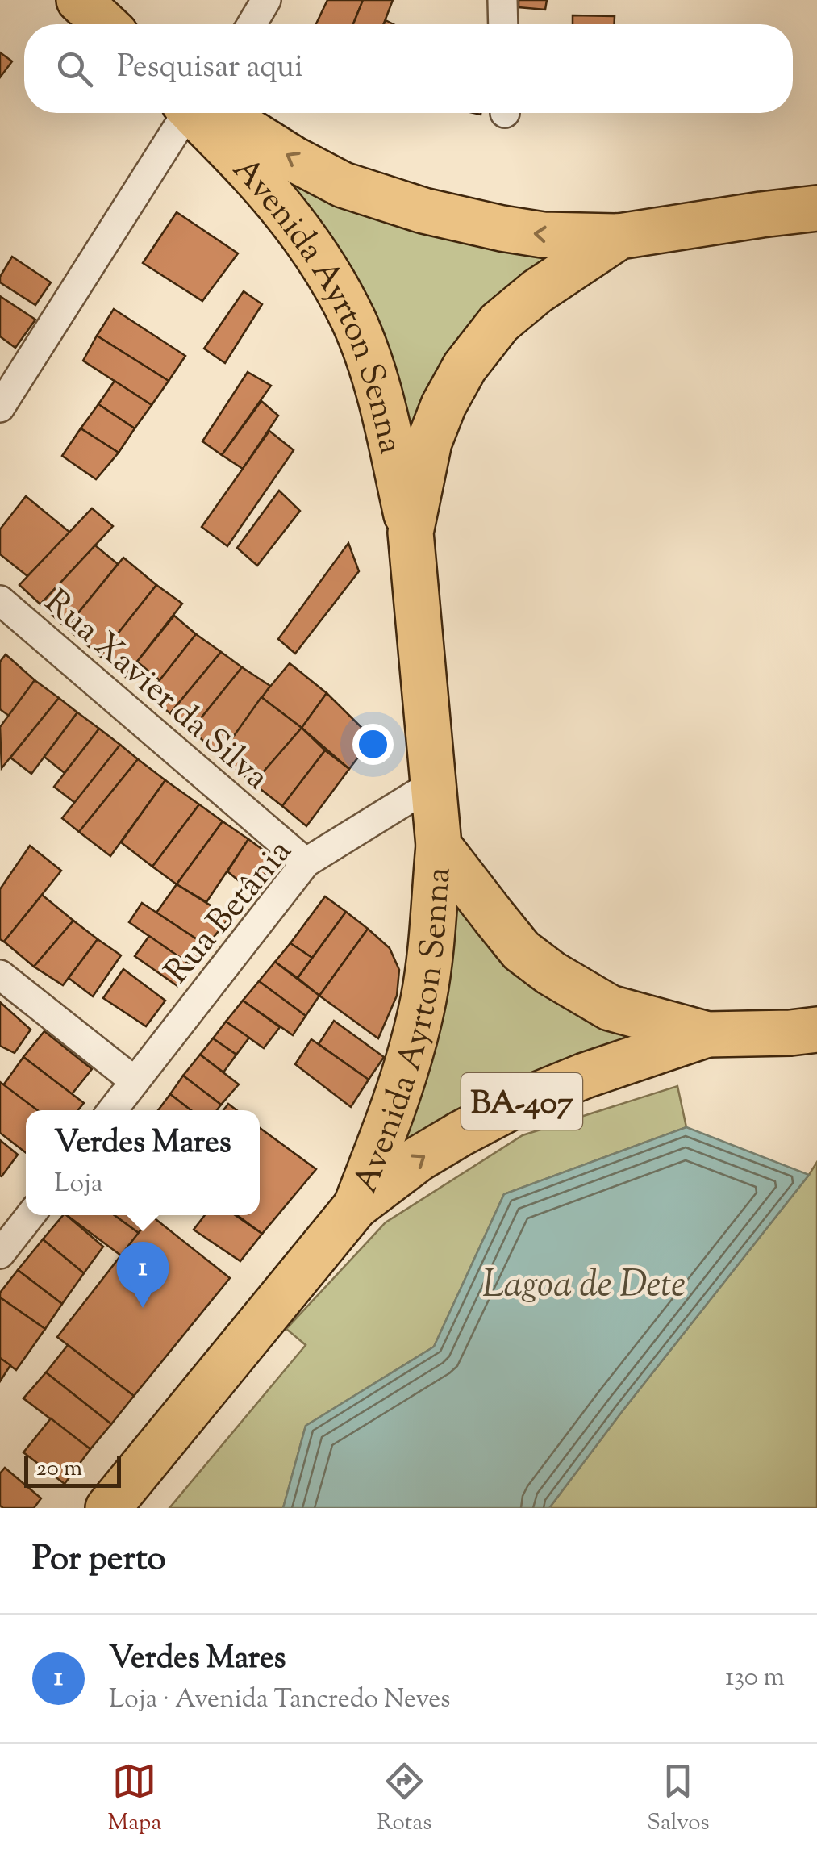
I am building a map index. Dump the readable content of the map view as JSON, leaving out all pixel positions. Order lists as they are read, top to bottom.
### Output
{
  "streets": {
    "main road": ["Avenida Ayrton Senna", "BA-407"],
    "street": ["Rua Xavier da Silva", "Rua Betânia"]
  },
  "crossings": [
    ["Avenida Ayrton Senna", "Rua Betânia"],
    ["Avenida Ayrton Senna", "BA-407"],
    ["Rua Xavier da Silva", "Rua Betânia"]
  ],
  "water": ["Lagoa de Dete"],
  "scale_bar": "20 m",
  "page": {
    "search": "Pesquisar aqui",
    "popup": ["Verdes Mares", "Loja"],
    "pins": "1",
    "scale": "20 m",
    "heading": "Por perto",
    "list": [
      {
        "mark": "1",
        "name": "Verdes Mares",
        "note": "Loja · Avenida Tancredo Neves",
        "value": "130 m"
      }
    ],
    "nav": ["Mapa", "Rotas", "Salvos"]
  }
}
